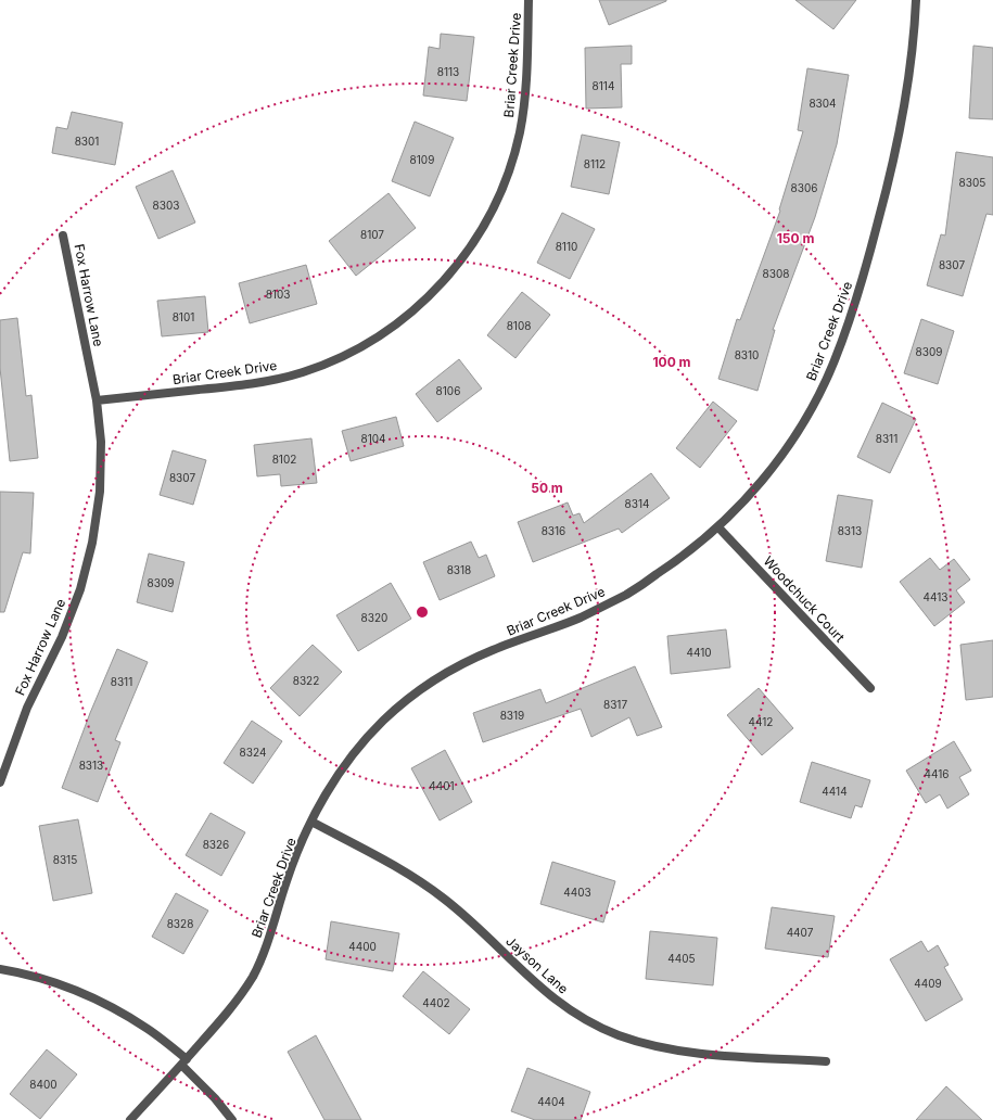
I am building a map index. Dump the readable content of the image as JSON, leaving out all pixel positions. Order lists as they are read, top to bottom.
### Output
{
  "streets": {
    "street": [
      "Briar Creek Drive",
      "Fox Harrow Lane",
      "Woodchuck Court",
      "Jayson Lane"
    ]
  },
  "crossings": [
    ["Briar Creek Drive", "Fox Harrow Lane"],
    ["Briar Creek Drive", "Woodchuck Court"],
    ["Briar Creek Drive", "Jayson Lane"]
  ],
  "house_numbers": [
    "8113",
    "8114",
    "8304",
    "8301",
    "8109",
    "8112",
    "8305",
    "8306",
    "8303",
    "8107",
    "8110",
    "8307",
    "8308",
    "8103",
    "8101",
    "8108",
    "8309",
    "8310",
    "8106",
    "8104",
    "8311",
    "8102",
    "8307",
    "8314",
    "8316",
    "8313",
    "8318",
    "8309",
    "4413",
    "8320",
    "4410",
    "8322",
    "8311",
    "8317",
    "8319",
    "4412",
    "8324",
    "8313",
    "4416",
    "4401",
    "4414",
    "8326",
    "8315",
    "4403",
    "8328",
    "4407",
    "4400",
    "4405",
    "4409",
    "4402",
    "8400",
    "4404"
  ],
  "rings": ["150 m", "100 m", "50 m"]
}
